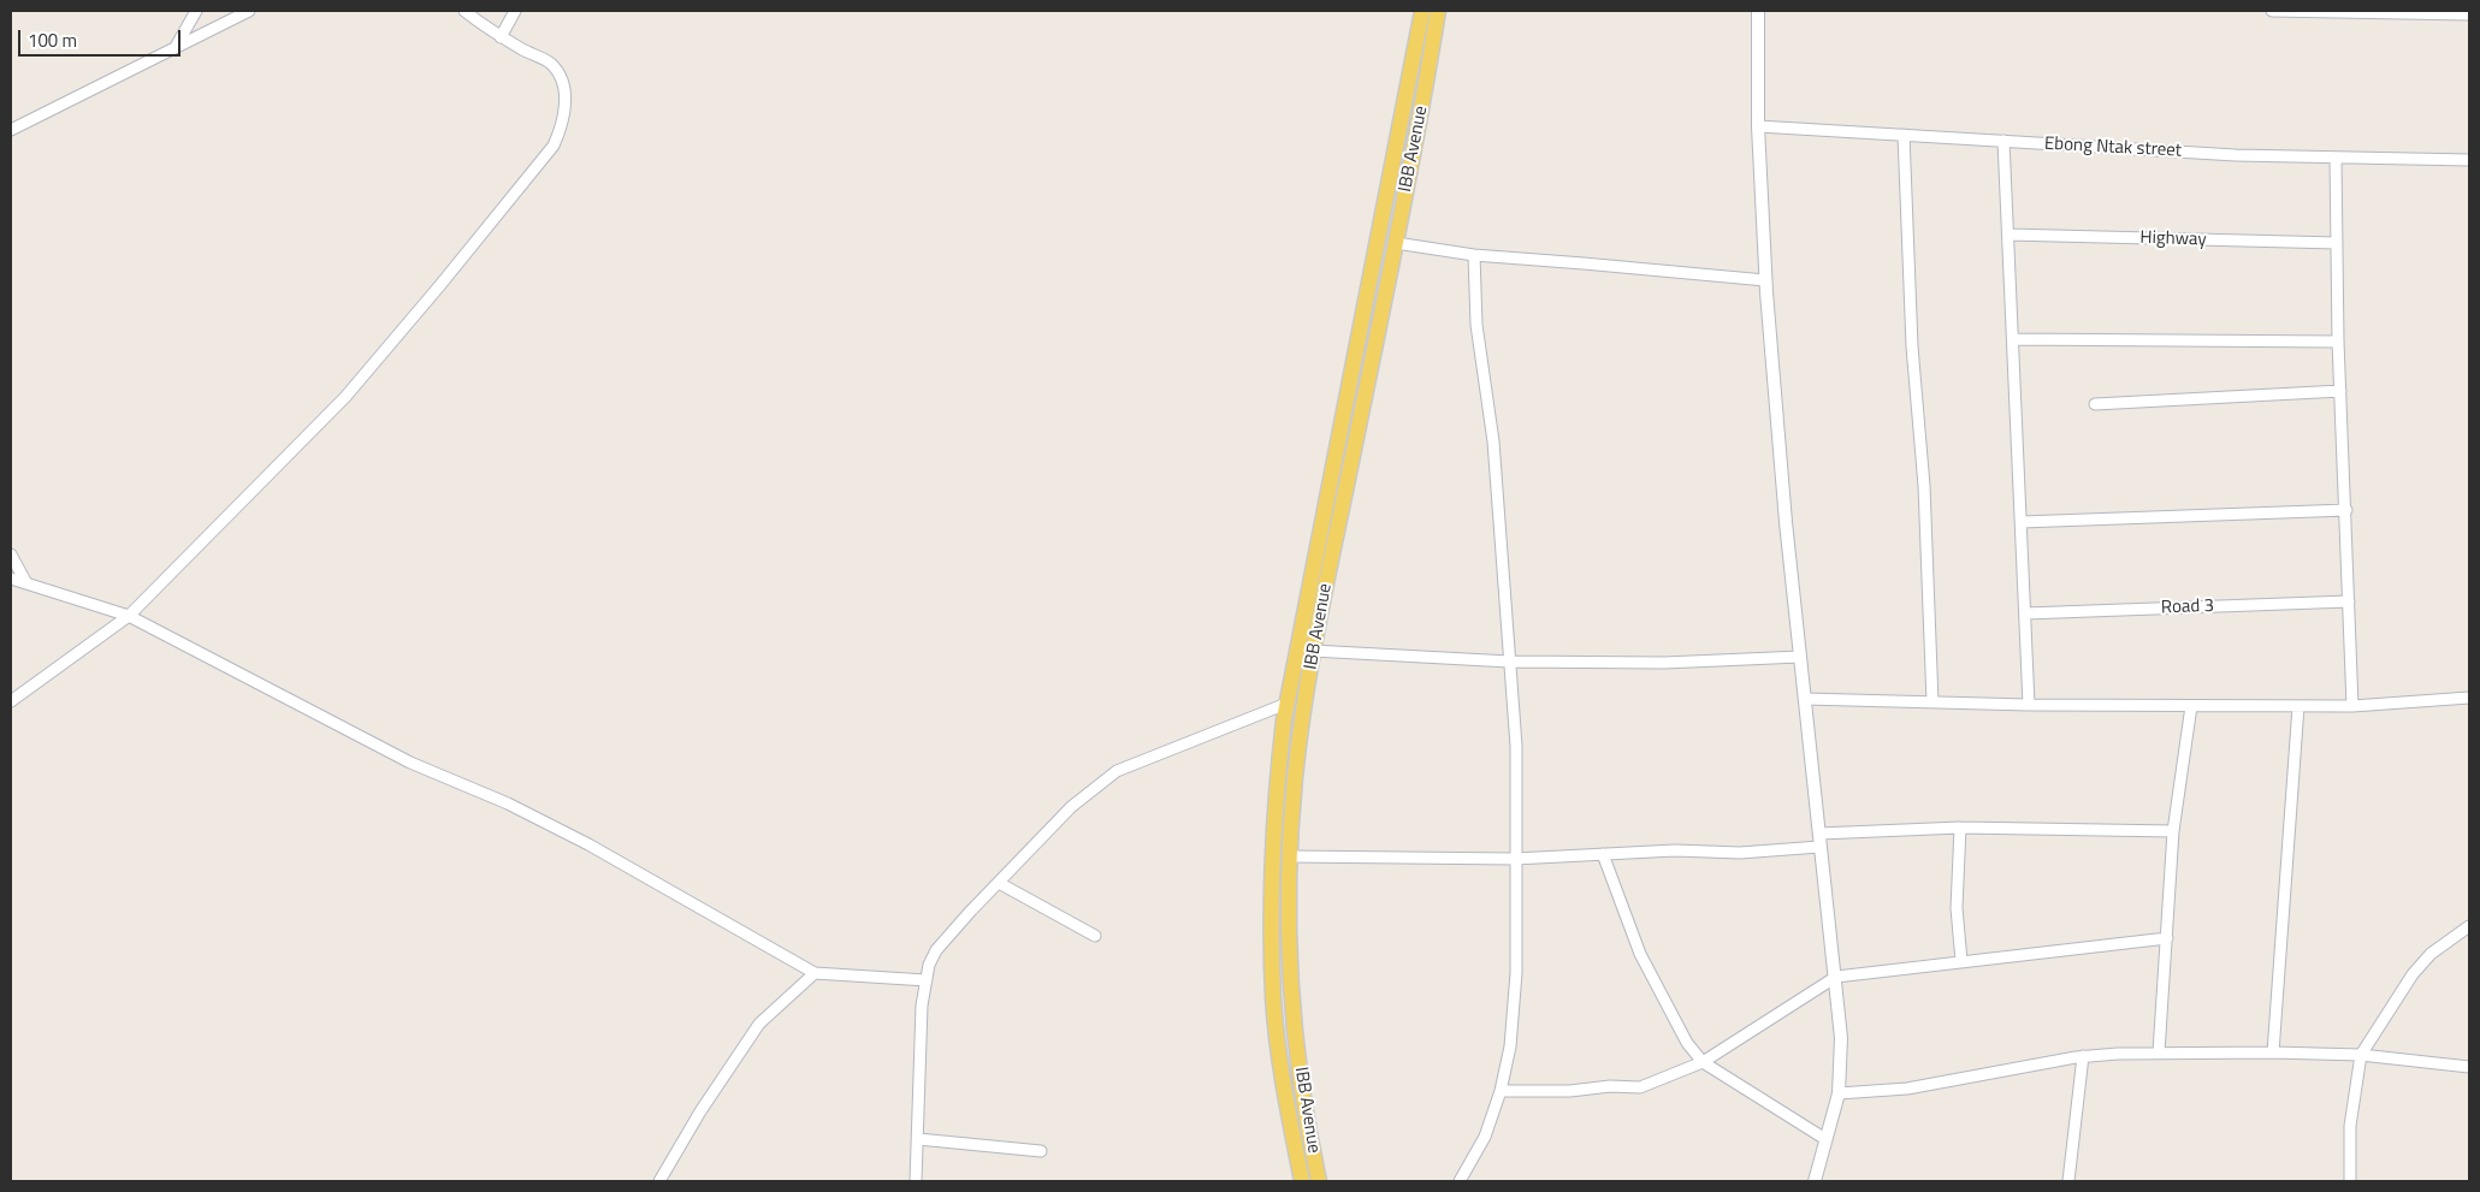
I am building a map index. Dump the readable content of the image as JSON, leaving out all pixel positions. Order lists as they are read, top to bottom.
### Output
{
  "streets": {
    "main road": ["IBB Avenue"],
    "street": ["Ebong Ntak street", "Highway", "Road 3"]
  },
  "scale_bar": "100 m"
}
